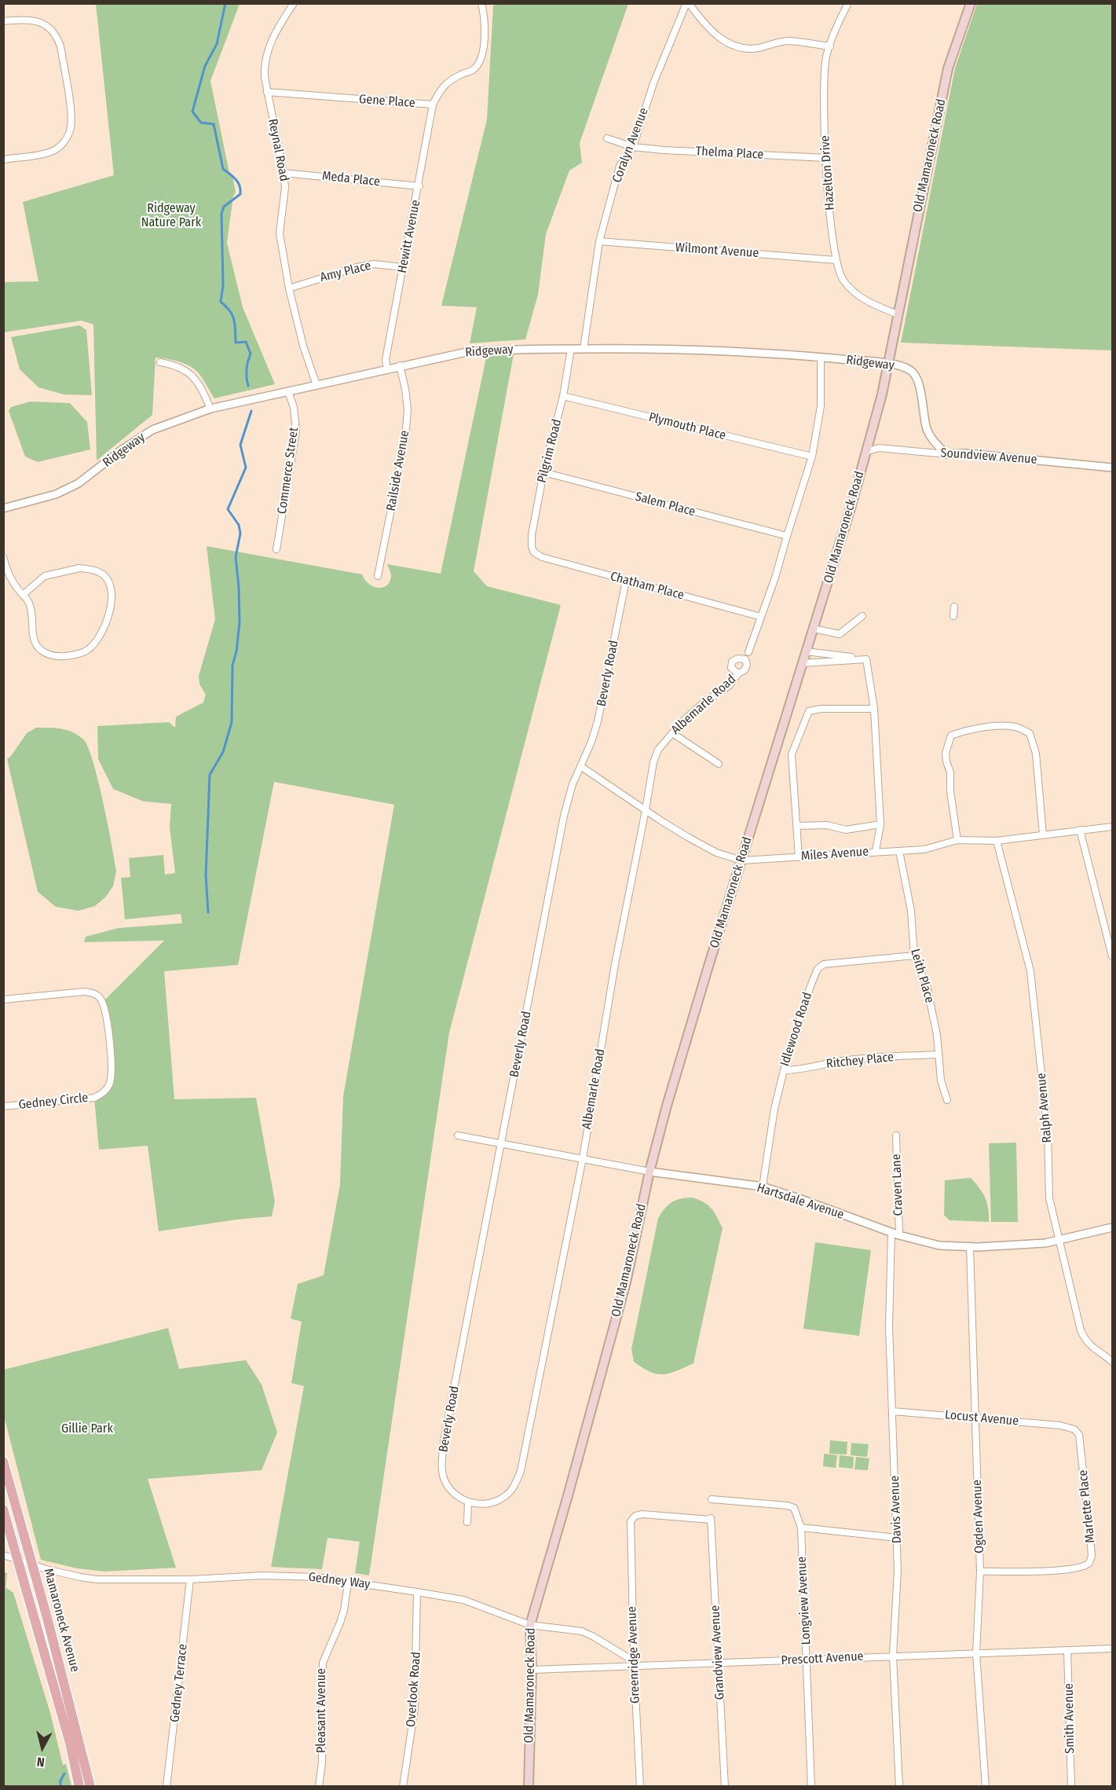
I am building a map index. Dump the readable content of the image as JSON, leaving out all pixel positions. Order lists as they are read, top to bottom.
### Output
{
  "streets": {
    "main road": ["Old Mamaroneck Road", "Mamaroneck Avenue"],
    "street": [
      "Gene Place",
      "Coralyn Avenue",
      "Reynal Road",
      "Thelma Place",
      "Hazelton Drive",
      "Meda Place",
      "Hewitt Avenue",
      "Wilmont Avenue",
      "Amy Place",
      "Ridgeway",
      "Plymouth Place",
      "Pilgrim Road",
      "Soundview Avenue",
      "Commerce Street",
      "Railside Avenue",
      "Salem Place",
      "Chatham Place",
      "Beverly Road",
      "Albemarle Road",
      "Miles Avenue",
      "Leith Place",
      "Idlewood Road",
      "Ritchey Place",
      "Gedney Circle",
      "Ralph Avenue",
      "Craven Lane",
      "Hartsdale Avenue",
      "Locust Avenue",
      "Marlette Place",
      "Davis Avenue",
      "Ogden Avenue",
      "Gedney Way",
      "Longview Avenue",
      "Grandview Avenue",
      "Greenridge Avenue",
      "Prescott Avenue",
      "Gedney Terrace",
      "Overlook Road",
      "Pleasant Avenue",
      "Smith Avenue"
    ]
  },
  "crossings": [
    ["Gene Place", "Reynal Road"],
    ["Gene Place", "Hewitt Avenue"],
    ["Coralyn Avenue", "Thelma Place"],
    ["Coralyn Avenue", "Wilmont Avenue"],
    ["Coralyn Avenue", "Ridgeway"],
    ["Reynal Road", "Meda Place"],
    ["Reynal Road", "Amy Place"],
    ["Reynal Road", "Ridgeway"],
    ["Thelma Place", "Hazelton Drive"],
    ["Old Mamaroneck Road", "Hazelton Drive"],
    ["Old Mamaroneck Road", "Ridgeway"],
    ["Old Mamaroneck Road", "Soundview Avenue"],
    ["Old Mamaroneck Road", "Miles Avenue"],
    ["Old Mamaroneck Road", "Hartsdale Avenue"],
    ["Old Mamaroneck Road", "Gedney Way"],
    ["Old Mamaroneck Road", "Prescott Avenue"],
    ["Hazelton Drive", "Wilmont Avenue"],
    ["Meda Place", "Hewitt Avenue"],
    ["Hewitt Avenue", "Amy Place"],
    ["Hewitt Avenue", "Ridgeway"],
    ["Ridgeway", "Pilgrim Road"],
    ["Ridgeway", "Soundview Avenue"],
    ["Ridgeway", "Commerce Street"],
    ["Ridgeway", "Railside Avenue"],
    ["Plymouth Place", "Pilgrim Road"],
    ["Pilgrim Road", "Salem Place"],
    ["Pilgrim Road", "Chatham Place"],
    ["Chatham Place", "Beverly Road"],
    ["Beverly Road", "Albemarle Road"],
    ["Beverly Road", "Miles Avenue"],
    ["Beverly Road", "Hartsdale Avenue"],
    ["Albemarle Road", "Miles Avenue"],
    ["Albemarle Road", "Hartsdale Avenue"],
    ["Miles Avenue", "Leith Place"],
    ["Miles Avenue", "Ralph Avenue"],
    ["Leith Place", "Idlewood Road"],
    ["Leith Place", "Ritchey Place"],
    ["Idlewood Road", "Ritchey Place"],
    ["Idlewood Road", "Hartsdale Avenue"],
    ["Ralph Avenue", "Hartsdale Avenue"],
    ["Craven Lane", "Hartsdale Avenue"],
    ["Hartsdale Avenue", "Davis Avenue"],
    ["Hartsdale Avenue", "Ogden Avenue"],
    ["Locust Avenue", "Marlette Place"],
    ["Locust Avenue", "Davis Avenue"],
    ["Locust Avenue", "Ogden Avenue"],
    ["Marlette Place", "Ogden Avenue"],
    ["Davis Avenue", "Prescott Avenue"],
    ["Ogden Avenue", "Prescott Avenue"],
    ["Gedney Way", "Mamaroneck Avenue"],
    ["Gedney Way", "Greenridge Avenue"],
    ["Gedney Way", "Prescott Avenue"],
    ["Gedney Way", "Gedney Terrace"],
    ["Gedney Way", "Overlook Road"],
    ["Gedney Way", "Pleasant Avenue"],
    ["Longview Avenue", "Prescott Avenue"],
    ["Grandview Avenue", "Greenridge Avenue"],
    ["Grandview Avenue", "Prescott Avenue"],
    ["Greenridge Avenue", "Prescott Avenue"],
    ["Prescott Avenue", "Smith Avenue"]
  ],
  "parks": ["Ridgeway Nature Park", "Gillie Park"],
  "north": "bottom"
}
